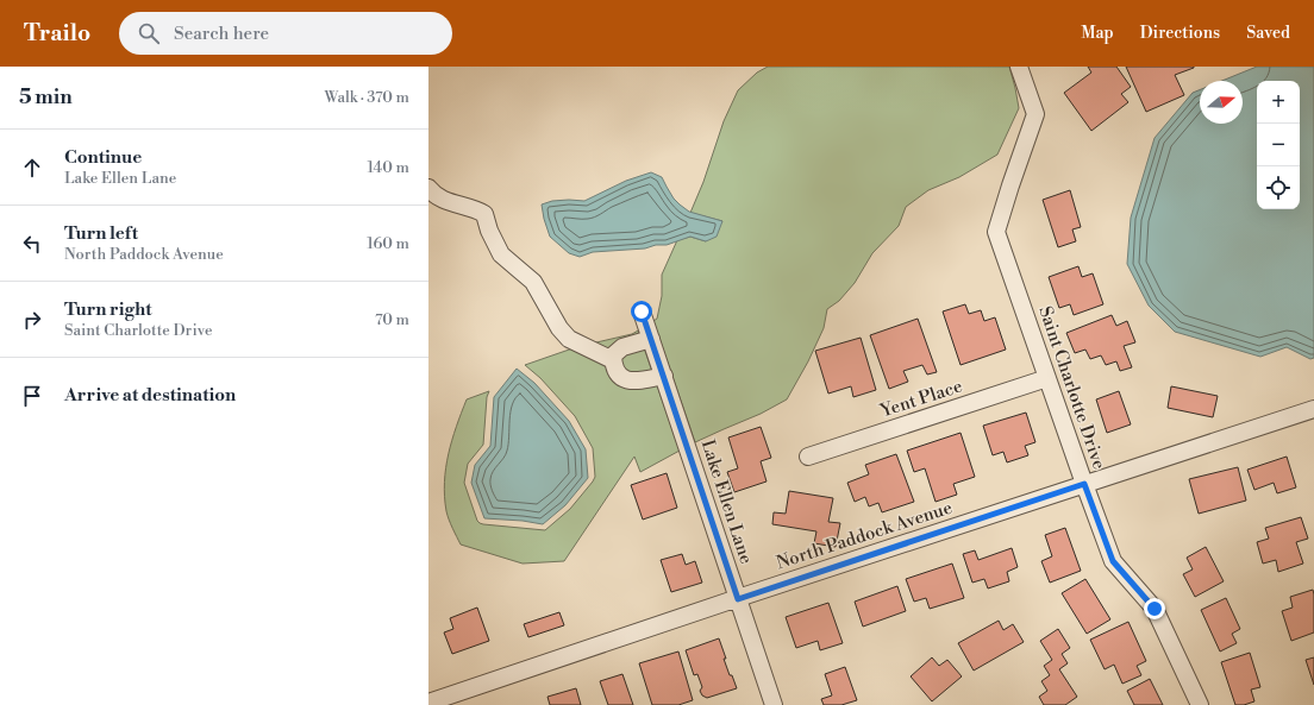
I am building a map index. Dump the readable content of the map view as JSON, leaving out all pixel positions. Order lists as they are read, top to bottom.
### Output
{
  "streets": {
    "street": [
      "Saint Charlotte Drive",
      "Yent Place",
      "Lake Ellen Lane",
      "North Paddock Avenue"
    ]
  },
  "crossings": [
    ["Saint Charlotte Drive", "Yent Place"],
    ["Saint Charlotte Drive", "North Paddock Avenue"],
    ["Lake Ellen Lane", "North Paddock Avenue"]
  ],
  "north": "right",
  "page": {
    "header": "Trailo",
    "search": "Search here",
    "nav": ["Map", "Directions", "Saved"],
    "heading": ["5 min", "Walk · 370 m"],
    "map_buttons": ["+", "−"],
    "list": [
      ["Continue", "Lake Ellen Lane", "140 m"],
      ["Turn left", "North Paddock Avenue", "160 m"],
      ["Turn right", "Saint Charlotte Drive", "70 m"],
      "Arrive at destination"
    ]
  }
}
